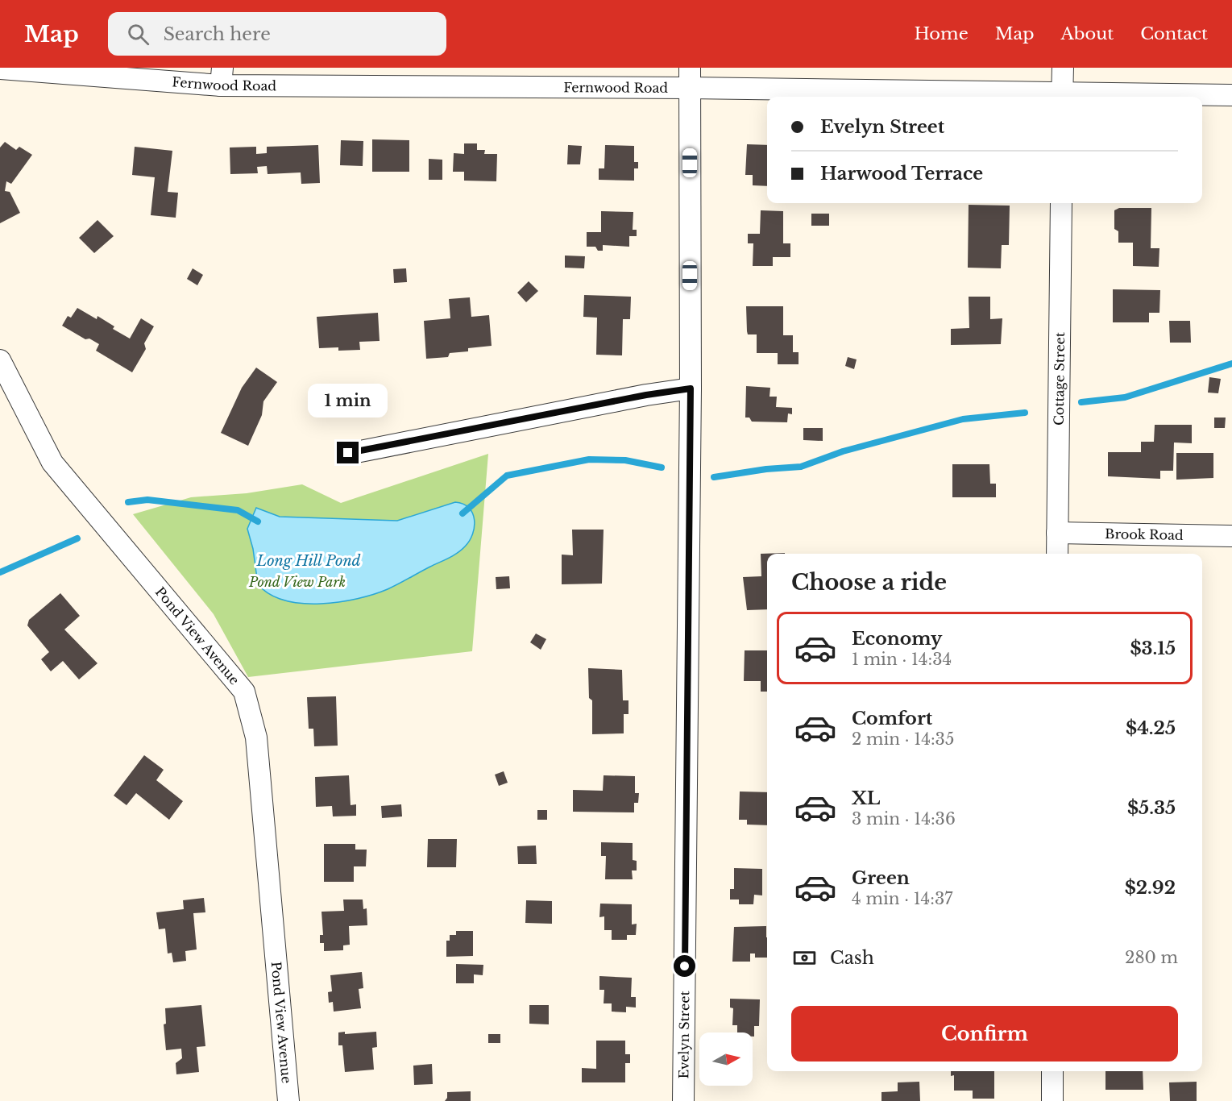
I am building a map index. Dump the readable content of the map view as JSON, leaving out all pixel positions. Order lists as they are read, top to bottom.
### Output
{
  "streets": {
    "street": [
      "Fernwood Road",
      "Cottage Street",
      "Brook Road",
      "Pond View Avenue",
      "Evelyn Street"
    ]
  },
  "crossings": [
    ["Fernwood Road", "Evelyn Street"],
    ["Cottage Street", "Brook Road"]
  ],
  "water": ["Long Hill Pond"],
  "parks": ["Pond View Park"],
  "north": "right",
  "page": {
    "header": "Map",
    "search": "Search here",
    "nav": [
      "Home",
      "Map",
      "About",
      "Contact"
    ],
    "banner": ["Evelyn Street", "Harwood Terrace"],
    "bubble": "1 min",
    "heading": "Choose a ride",
    "list": [
      {
        "name": "Economy",
        "note": "1 min · 14:34",
        "value": "$3.15"
      },
      {
        "name": "Comfort",
        "note": "2 min · 14:35",
        "value": "$4.25"
      },
      {
        "name": "XL",
        "note": "3 min · 14:36",
        "value": "$5.35"
      },
      {
        "name": "Green",
        "note": "4 min · 14:37",
        "value": "$2.92"
      }
    ],
    "pay": ["Cash", "280 m"],
    "buttons": "Confirm"
  }
}
